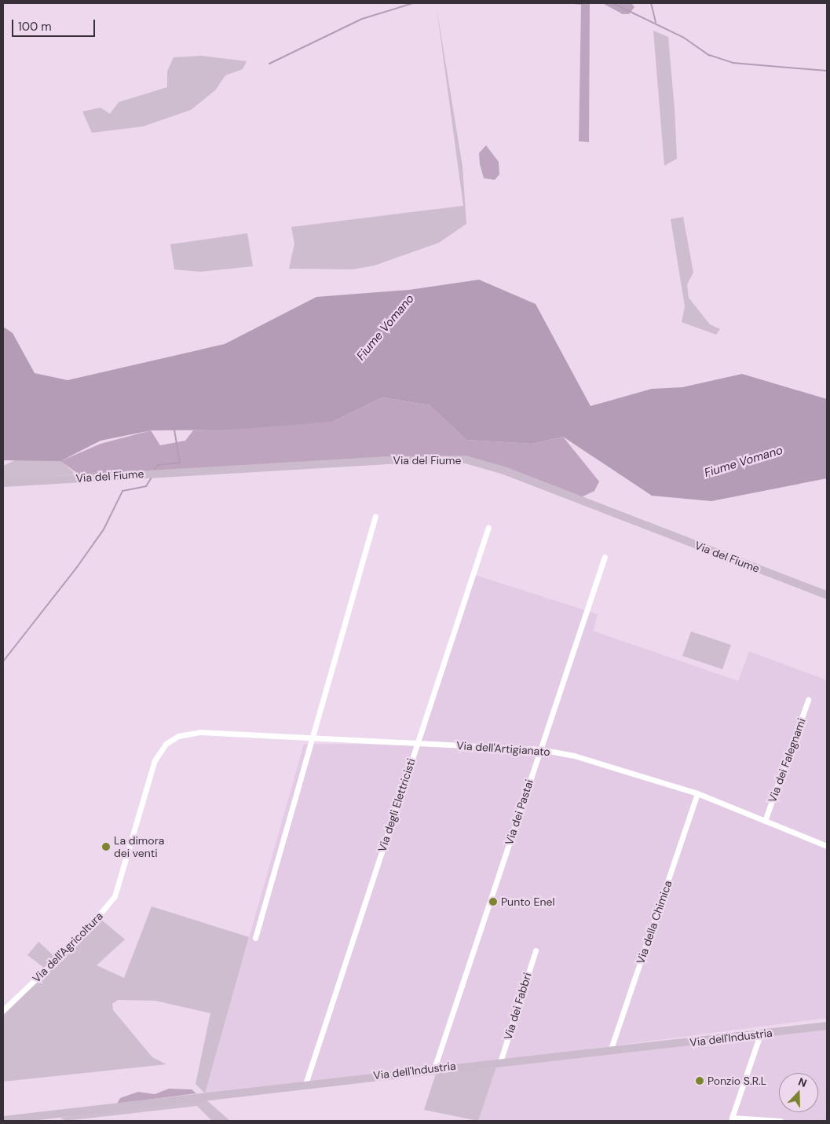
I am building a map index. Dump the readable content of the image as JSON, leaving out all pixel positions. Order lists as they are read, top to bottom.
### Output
{
  "streets": {
    "street": [
      "Via del Fiume",
      "Via dell'Artigianato",
      "Via dei Falegnami",
      "Via degli Elettricisti",
      "Via dei Pastai",
      "Via della Chimica",
      "Via dell'Agricoltura",
      "Via dei Fabbri",
      "Via dell'Industria"
    ]
  },
  "crossings": [
    ["Via dell'Artigianato", "Via dei Falegnami"],
    ["Via dell'Artigianato", "Via degli Elettricisti"],
    ["Via dell'Artigianato", "Via dei Pastai"],
    ["Via dell'Artigianato", "Via della Chimica"],
    ["Via dell'Artigianato", "Via dell'Agricoltura"],
    ["Via degli Elettricisti", "Via dell'Industria"],
    ["Via dei Pastai", "Via dell'Industria"],
    ["Via della Chimica", "Via dell'Industria"],
    ["Via dei Fabbri", "Via dell'Industria"]
  ],
  "water": ["Fiume Vomano"],
  "places": ["La dimora dei venti", "Punto Enel", "Ponzio S.R.L"],
  "scale_bar": "100 m",
  "north": "top"
}
